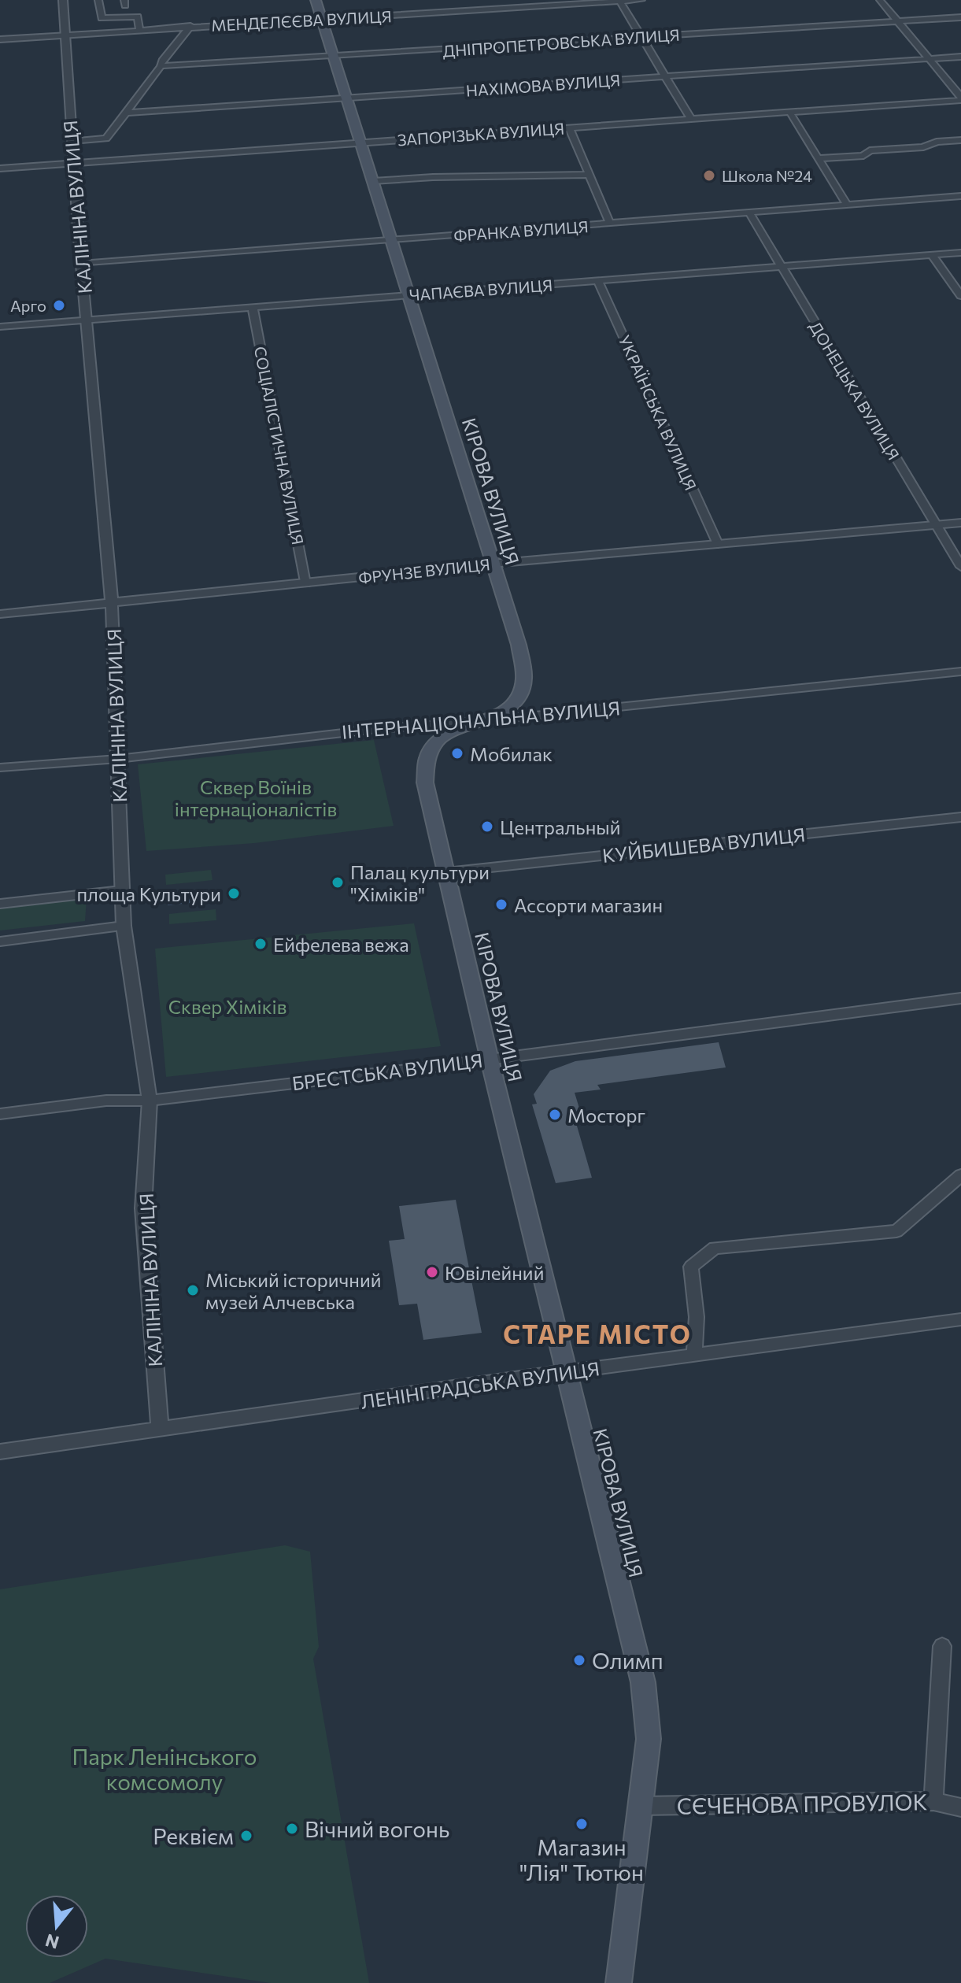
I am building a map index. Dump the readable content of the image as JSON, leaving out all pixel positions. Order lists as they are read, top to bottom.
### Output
{
  "streets": {
    "main road": ["КІРОВА ВУЛИЦЯ"],
    "street": [
      "МЕНДЕЛЄЄВА ВУЛИЦЯ",
      "ДНІПРОПЕТРОВСЬКА ВУЛИЦЯ",
      "НАХІМОВА ВУЛИЦЯ",
      "ЗАПОРІЗЬКА ВУЛИЦЯ",
      "КАЛІНІНА ВУЛИЦЯ",
      "ФРАНКА ВУЛИЦЯ",
      "ЧАПАЄВА ВУЛИЦЯ",
      "ДОНЕЦЬКА ВУЛИЦЯ",
      "УКРАЇНСЬКА ВУЛИЦЯ",
      "СОЦІАЛІСТИЧНА ВУЛИЦЯ",
      "ФРУНЗЕ ВУЛИЦЯ",
      "ІНТЕРНАЦІОНАЛЬНА ВУЛИЦЯ",
      "КУЙБИШЕВА ВУЛИЦЯ",
      "БРЕСТСЬКА ВУЛИЦЯ",
      "ЛЕНІНГРАДСЬКА ВУЛИЦЯ",
      "СЄЧЕНОВА ПРОВУЛОК"
    ]
  },
  "crossings": [
    ["МЕНДЕЛЄЄВА ВУЛИЦЯ", "КАЛІНІНА ВУЛИЦЯ"],
    ["МЕНДЕЛЄЄВА ВУЛИЦЯ", "КІРОВА ВУЛИЦЯ"],
    ["ДНІПРОПЕТРОВСЬКА ВУЛИЦЯ", "КІРОВА ВУЛИЦЯ"],
    ["НАХІМОВА ВУЛИЦЯ", "КІРОВА ВУЛИЦЯ"],
    ["ЗАПОРІЗЬКА ВУЛИЦЯ", "КАЛІНІНА ВУЛИЦЯ"],
    ["ЗАПОРІЗЬКА ВУЛИЦЯ", "КІРОВА ВУЛИЦЯ"],
    ["КАЛІНІНА ВУЛИЦЯ", "ФРАНКА ВУЛИЦЯ"],
    ["КАЛІНІНА ВУЛИЦЯ", "ЧАПАЄВА ВУЛИЦЯ"],
    ["КАЛІНІНА ВУЛИЦЯ", "ФРУНЗЕ ВУЛИЦЯ"],
    ["КАЛІНІНА ВУЛИЦЯ", "ІНТЕРНАЦІОНАЛЬНА ВУЛИЦЯ"],
    ["КАЛІНІНА ВУЛИЦЯ", "БРЕСТСЬКА ВУЛИЦЯ"],
    ["КАЛІНІНА ВУЛИЦЯ", "ЛЕНІНГРАДСЬКА ВУЛИЦЯ"],
    ["ФРАНКА ВУЛИЦЯ", "ДОНЕЦЬКА ВУЛИЦЯ"],
    ["ФРАНКА ВУЛИЦЯ", "КІРОВА ВУЛИЦЯ"],
    ["ЧАПАЄВА ВУЛИЦЯ", "ДОНЕЦЬКА ВУЛИЦЯ"],
    ["ЧАПАЄВА ВУЛИЦЯ", "УКРАЇНСЬКА ВУЛИЦЯ"],
    ["ЧАПАЄВА ВУЛИЦЯ", "СОЦІАЛІСТИЧНА ВУЛИЦЯ"],
    ["ЧАПАЄВА ВУЛИЦЯ", "КІРОВА ВУЛИЦЯ"],
    ["ДОНЕЦЬКА ВУЛИЦЯ", "ФРУНЗЕ ВУЛИЦЯ"],
    ["УКРАЇНСЬКА ВУЛИЦЯ", "ФРУНЗЕ ВУЛИЦЯ"],
    ["СОЦІАЛІСТИЧНА ВУЛИЦЯ", "ФРУНЗЕ ВУЛИЦЯ"],
    ["КІРОВА ВУЛИЦЯ", "ФРУНЗЕ ВУЛИЦЯ"],
    ["КІРОВА ВУЛИЦЯ", "ІНТЕРНАЦІОНАЛЬНА ВУЛИЦЯ"],
    ["КІРОВА ВУЛИЦЯ", "КУЙБИШЕВА ВУЛИЦЯ"],
    ["КІРОВА ВУЛИЦЯ", "БРЕСТСЬКА ВУЛИЦЯ"],
    ["КІРОВА ВУЛИЦЯ", "ЛЕНІНГРАДСЬКА ВУЛИЦЯ"],
    ["КІРОВА ВУЛИЦЯ", "СЄЧЕНОВА ПРОВУЛОК"]
  ],
  "districts": ["СТАРЕ МІСТО"],
  "parks": ["Сквер Воїнів інтернаціоналістів", "Сквер Хіміків", "Парк Ленінського комсомолу"],
  "places": [
    "Школа №24",
    "Арго",
    "Мобилак",
    "Центральный",
    "Палац культури \"Хіміків\"",
    "площа Культури",
    "Ассорти магазин",
    "Ейфелева вежа",
    "Мосторг",
    "Ювілейний",
    "Міський історичний музей Алчевська",
    "Олимп",
    "Магазин \"Лія\" Тютюн",
    "Вічний вогонь",
    "Реквієм"
  ],
  "north": "bottom"
}
